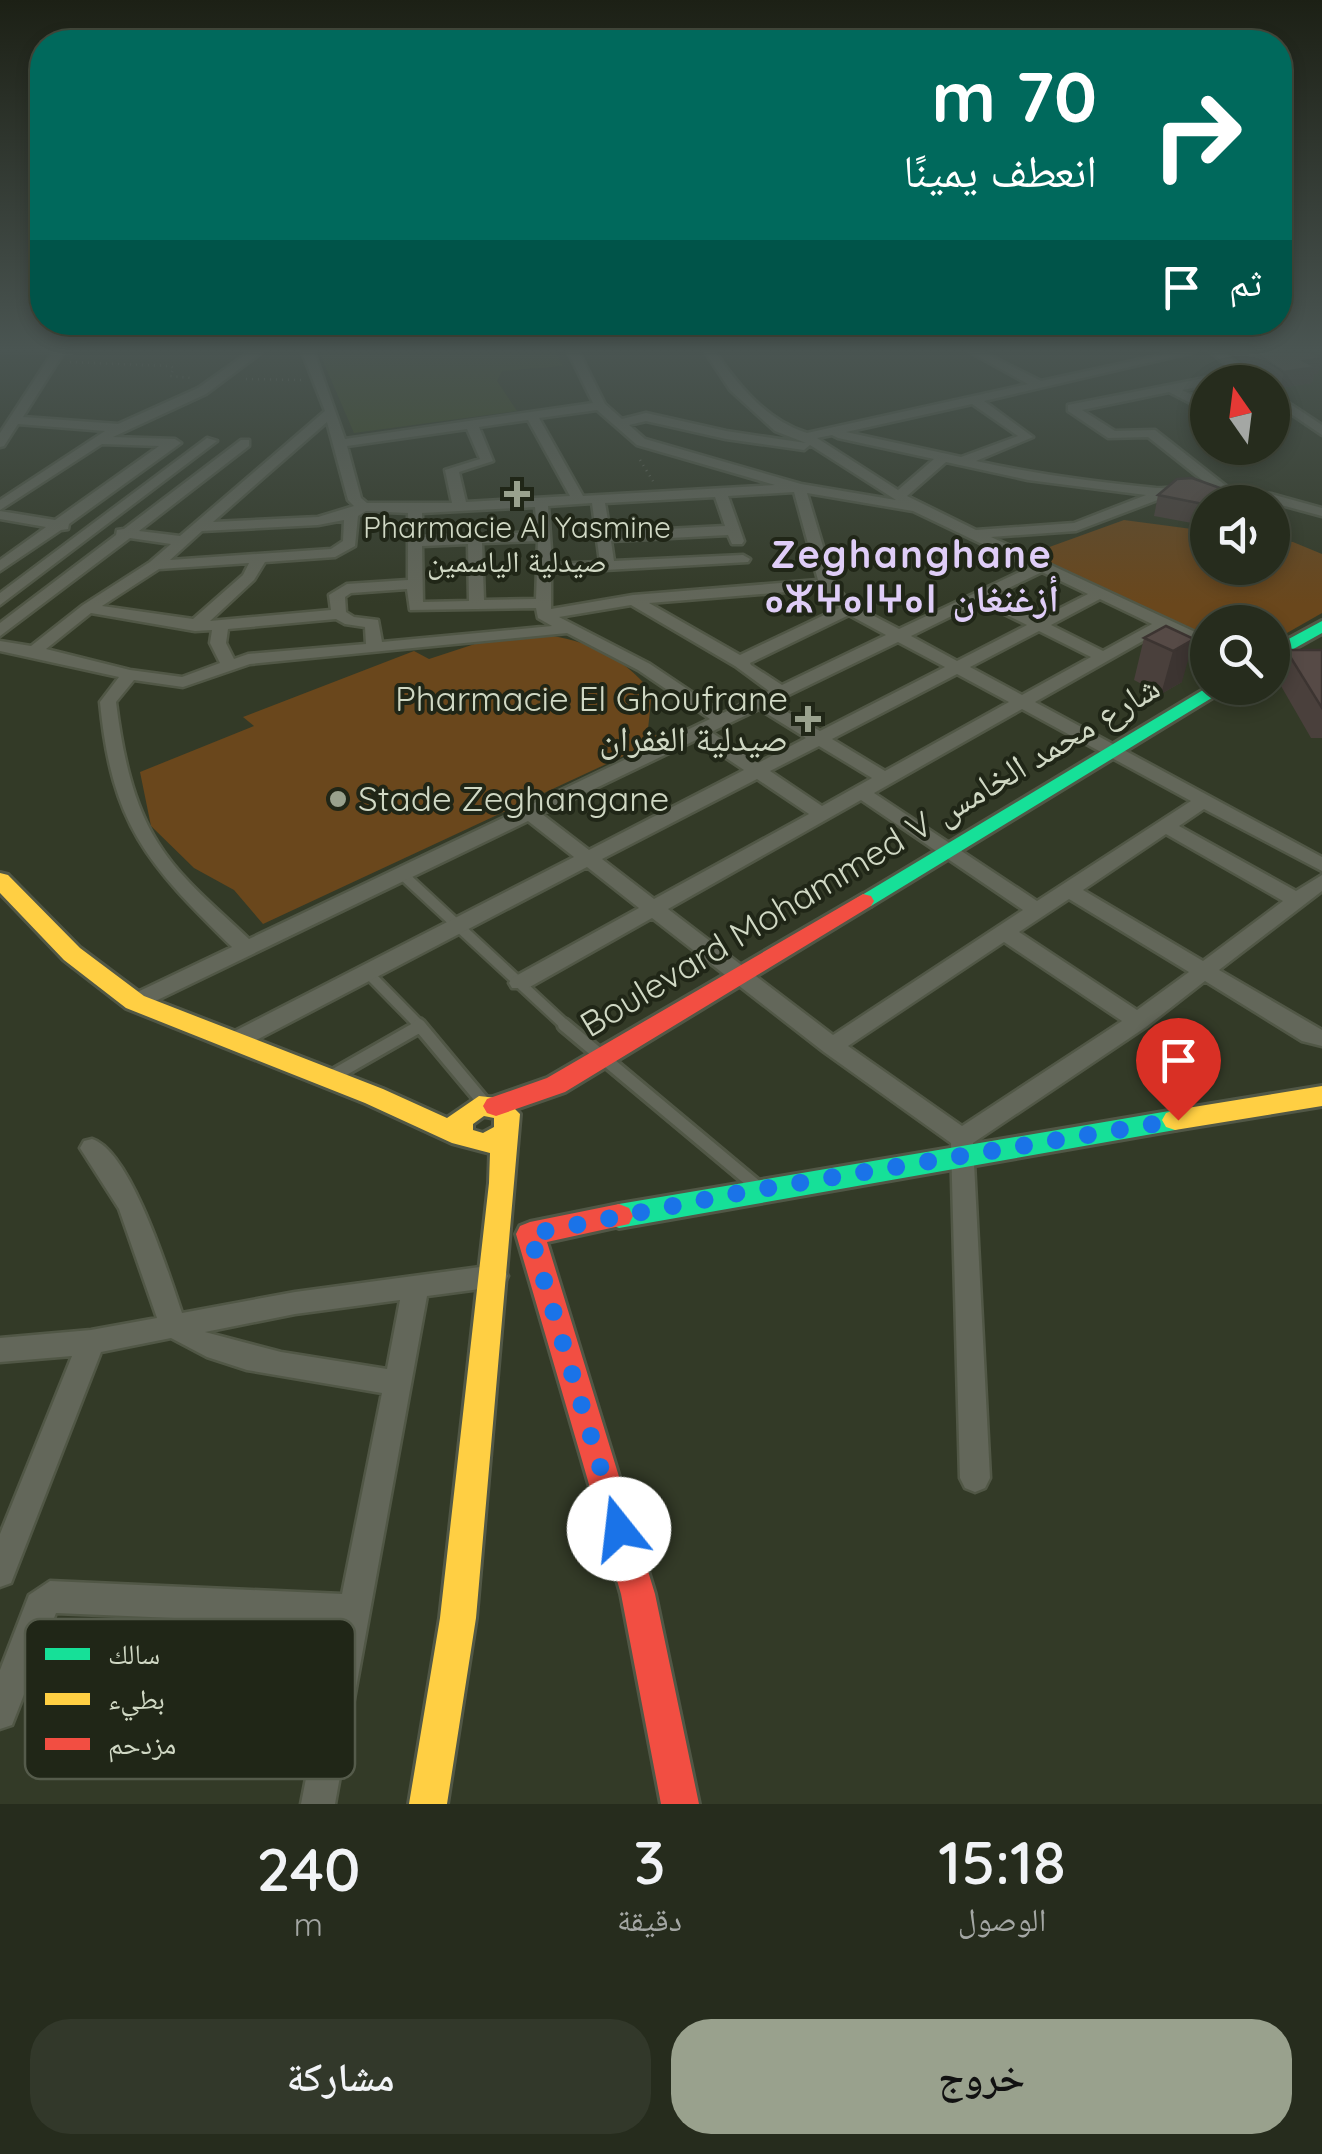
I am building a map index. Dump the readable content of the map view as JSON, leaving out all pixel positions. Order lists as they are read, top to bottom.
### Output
{
  "streets": {
    "main road": ["Boulevard Mohammed V شارع محمد الخامس"]
  },
  "districts": ["Zeghanghane ⴰⵣⵖⴰⵏⵖⴰⵏ أزغنغان"],
  "places": {
    "health": ["Pharmacie Al Yasmine صيدلية الياسمين", "Pharmacie El Ghoufrane صيدلية الغفران"],
    "other": ["Stade Zeghangane"]
  },
  "legend": ["سالك", "بطيء", "مزدحم"],
  "north": "top",
  "page": {
    "turn": ["70 m", "انعطف يمينًا"],
    "then": "ثم",
    "eta": [
      "15:18",
      "الوصول",
      "3",
      "دقيقة",
      "240",
      "m"
    ],
    "buttons": ["خروج", "مشاركة"]
  }
}
